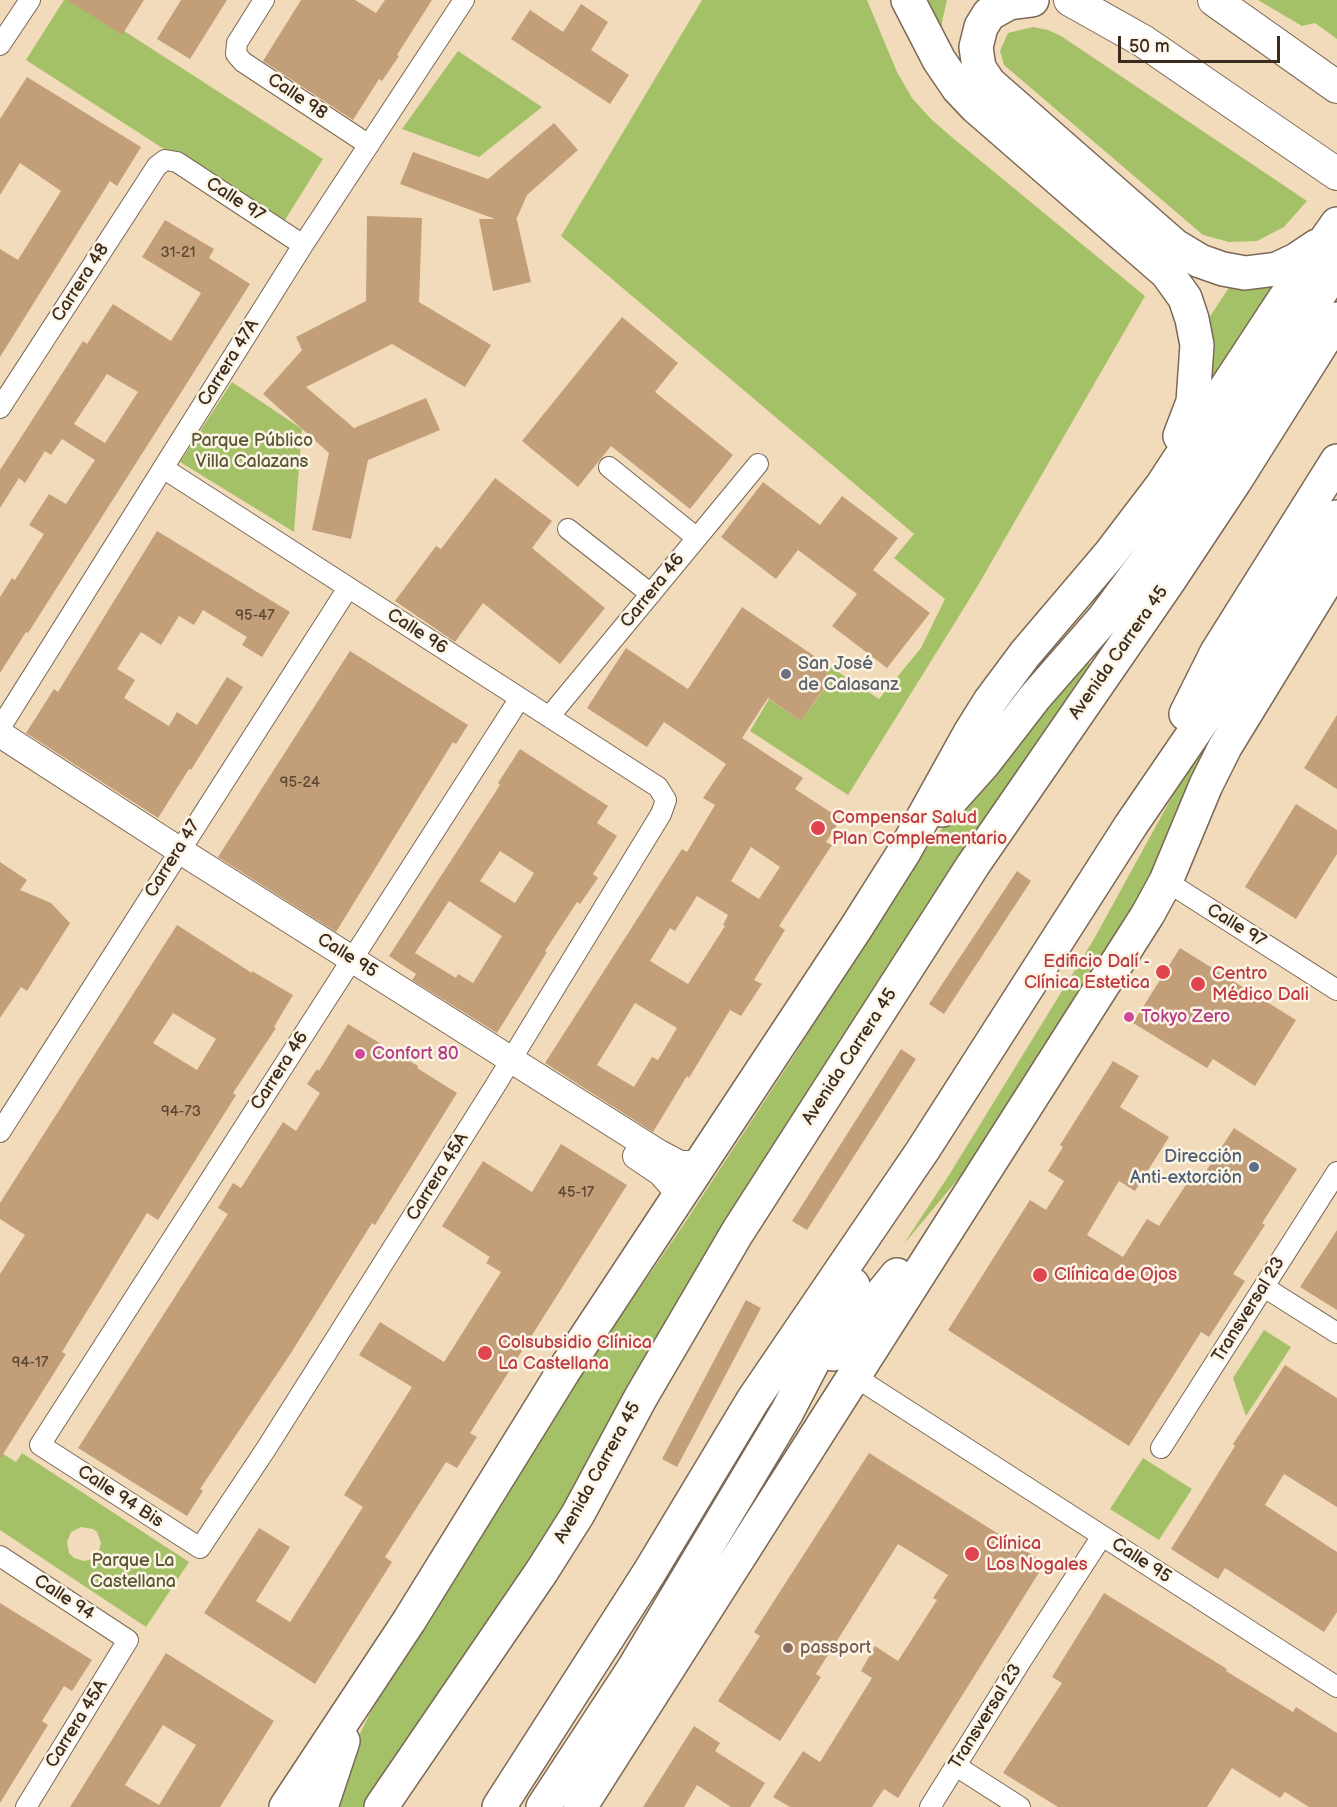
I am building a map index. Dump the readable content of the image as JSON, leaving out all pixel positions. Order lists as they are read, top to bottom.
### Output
{
  "streets": {
    "highway": ["Avenida Carrera 45"],
    "street": [
      "Calle 98",
      "Calle 97",
      "Carrera 48",
      "Carrera 47A",
      "Carrera 46",
      "Calle 96",
      "Carrera 47",
      "Calle 95",
      "Carrera 45A",
      "Transversal 23",
      "Calle 94 Bis",
      "Calle 94"
    ]
  },
  "crossings": [
    ["Calle 98", "Carrera 47A"],
    ["Calle 97", "Carrera 48"],
    ["Calle 97", "Carrera 47A"],
    ["Carrera 47A", "Calle 96"],
    ["Carrera 46", "Calle 96"],
    ["Carrera 46", "Calle 95"],
    ["Carrera 46", "Calle 94 Bis"],
    ["Calle 96", "Carrera 47"],
    ["Calle 96", "Carrera 45A"],
    ["Avenida Carrera 45", "Calle 95"],
    ["Carrera 47", "Calle 95"],
    ["Calle 95", "Carrera 45A"],
    ["Calle 95", "Transversal 23"],
    ["Carrera 45A", "Calle 94 Bis"],
    ["Carrera 45A", "Calle 94"]
  ],
  "parks": ["Parque Público Villa Calazans", "Parque La Castellana"],
  "places": [
    "San José de Calasanz",
    "Compensar Salud Plan Complementario",
    "Edificio Dalí - Clínica Estetica",
    "Centro Médico Dali",
    "Tokyo Zero",
    "Confort 80",
    "Dirección Anti-extorción",
    "Clínica de Ojos",
    "Colsubsidio Clínica La Castellana",
    "Clínica Los Nogales",
    "passport"
  ],
  "house_numbers": [
    "31-21",
    "95-47",
    "95-24",
    "94-73",
    "45-17",
    "94-17"
  ],
  "scale_bar": "50 m"
}
